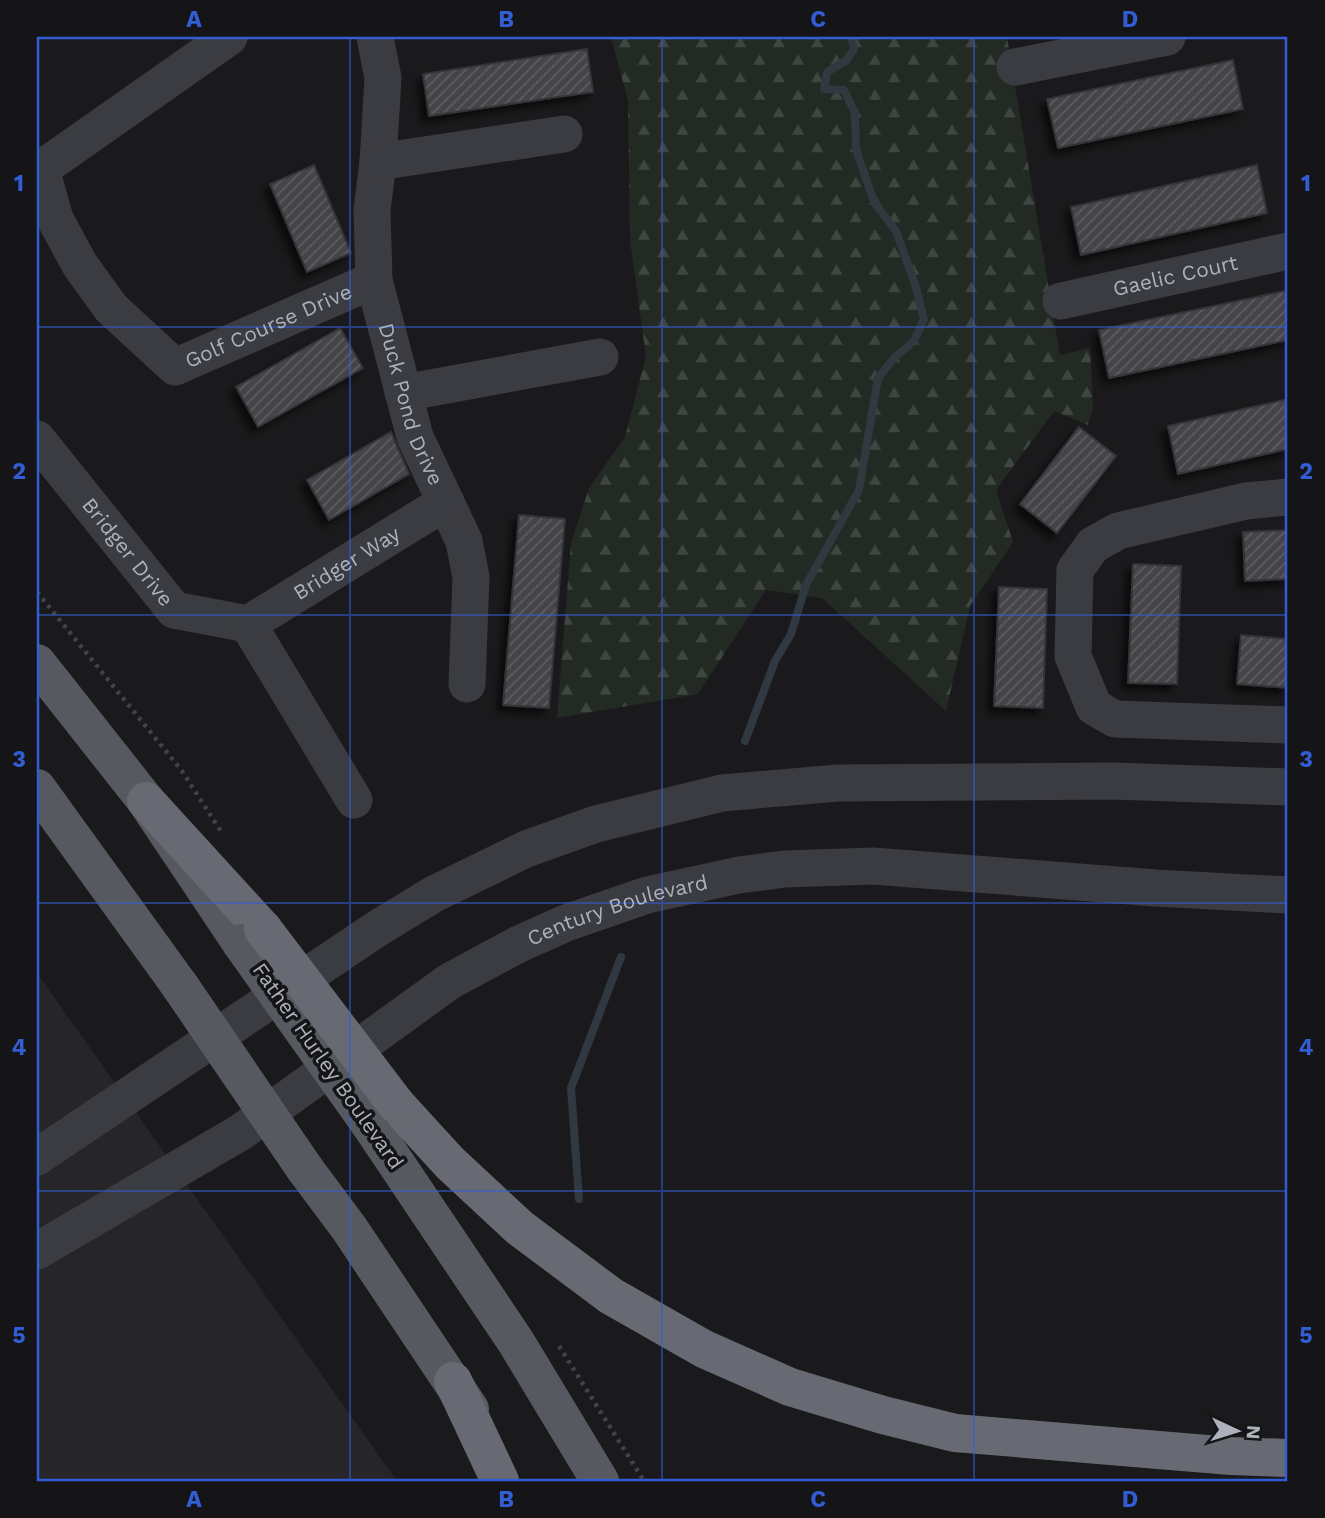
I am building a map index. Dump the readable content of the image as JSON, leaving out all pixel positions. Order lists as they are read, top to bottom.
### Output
{
  "streets": {
    "main road": ["Father Hurley Boulevard"],
    "street": [
      "Gaelic Court",
      "Golf Course Drive",
      "Duck Pond Drive",
      "Bridger Drive",
      "Bridger Way",
      "Century Boulevard"
    ]
  },
  "crossings": [
    ["Golf Course Drive", "Duck Pond Drive"],
    ["Duck Pond Drive", "Bridger Way"],
    ["Bridger Drive", "Bridger Way"]
  ],
  "north": "right",
  "grid": {
    "columns": [
      "A",
      "B",
      "C",
      "D"
    ],
    "rows": [
      "1",
      "2",
      "3",
      "4",
      "5"
    ]
  }
}
